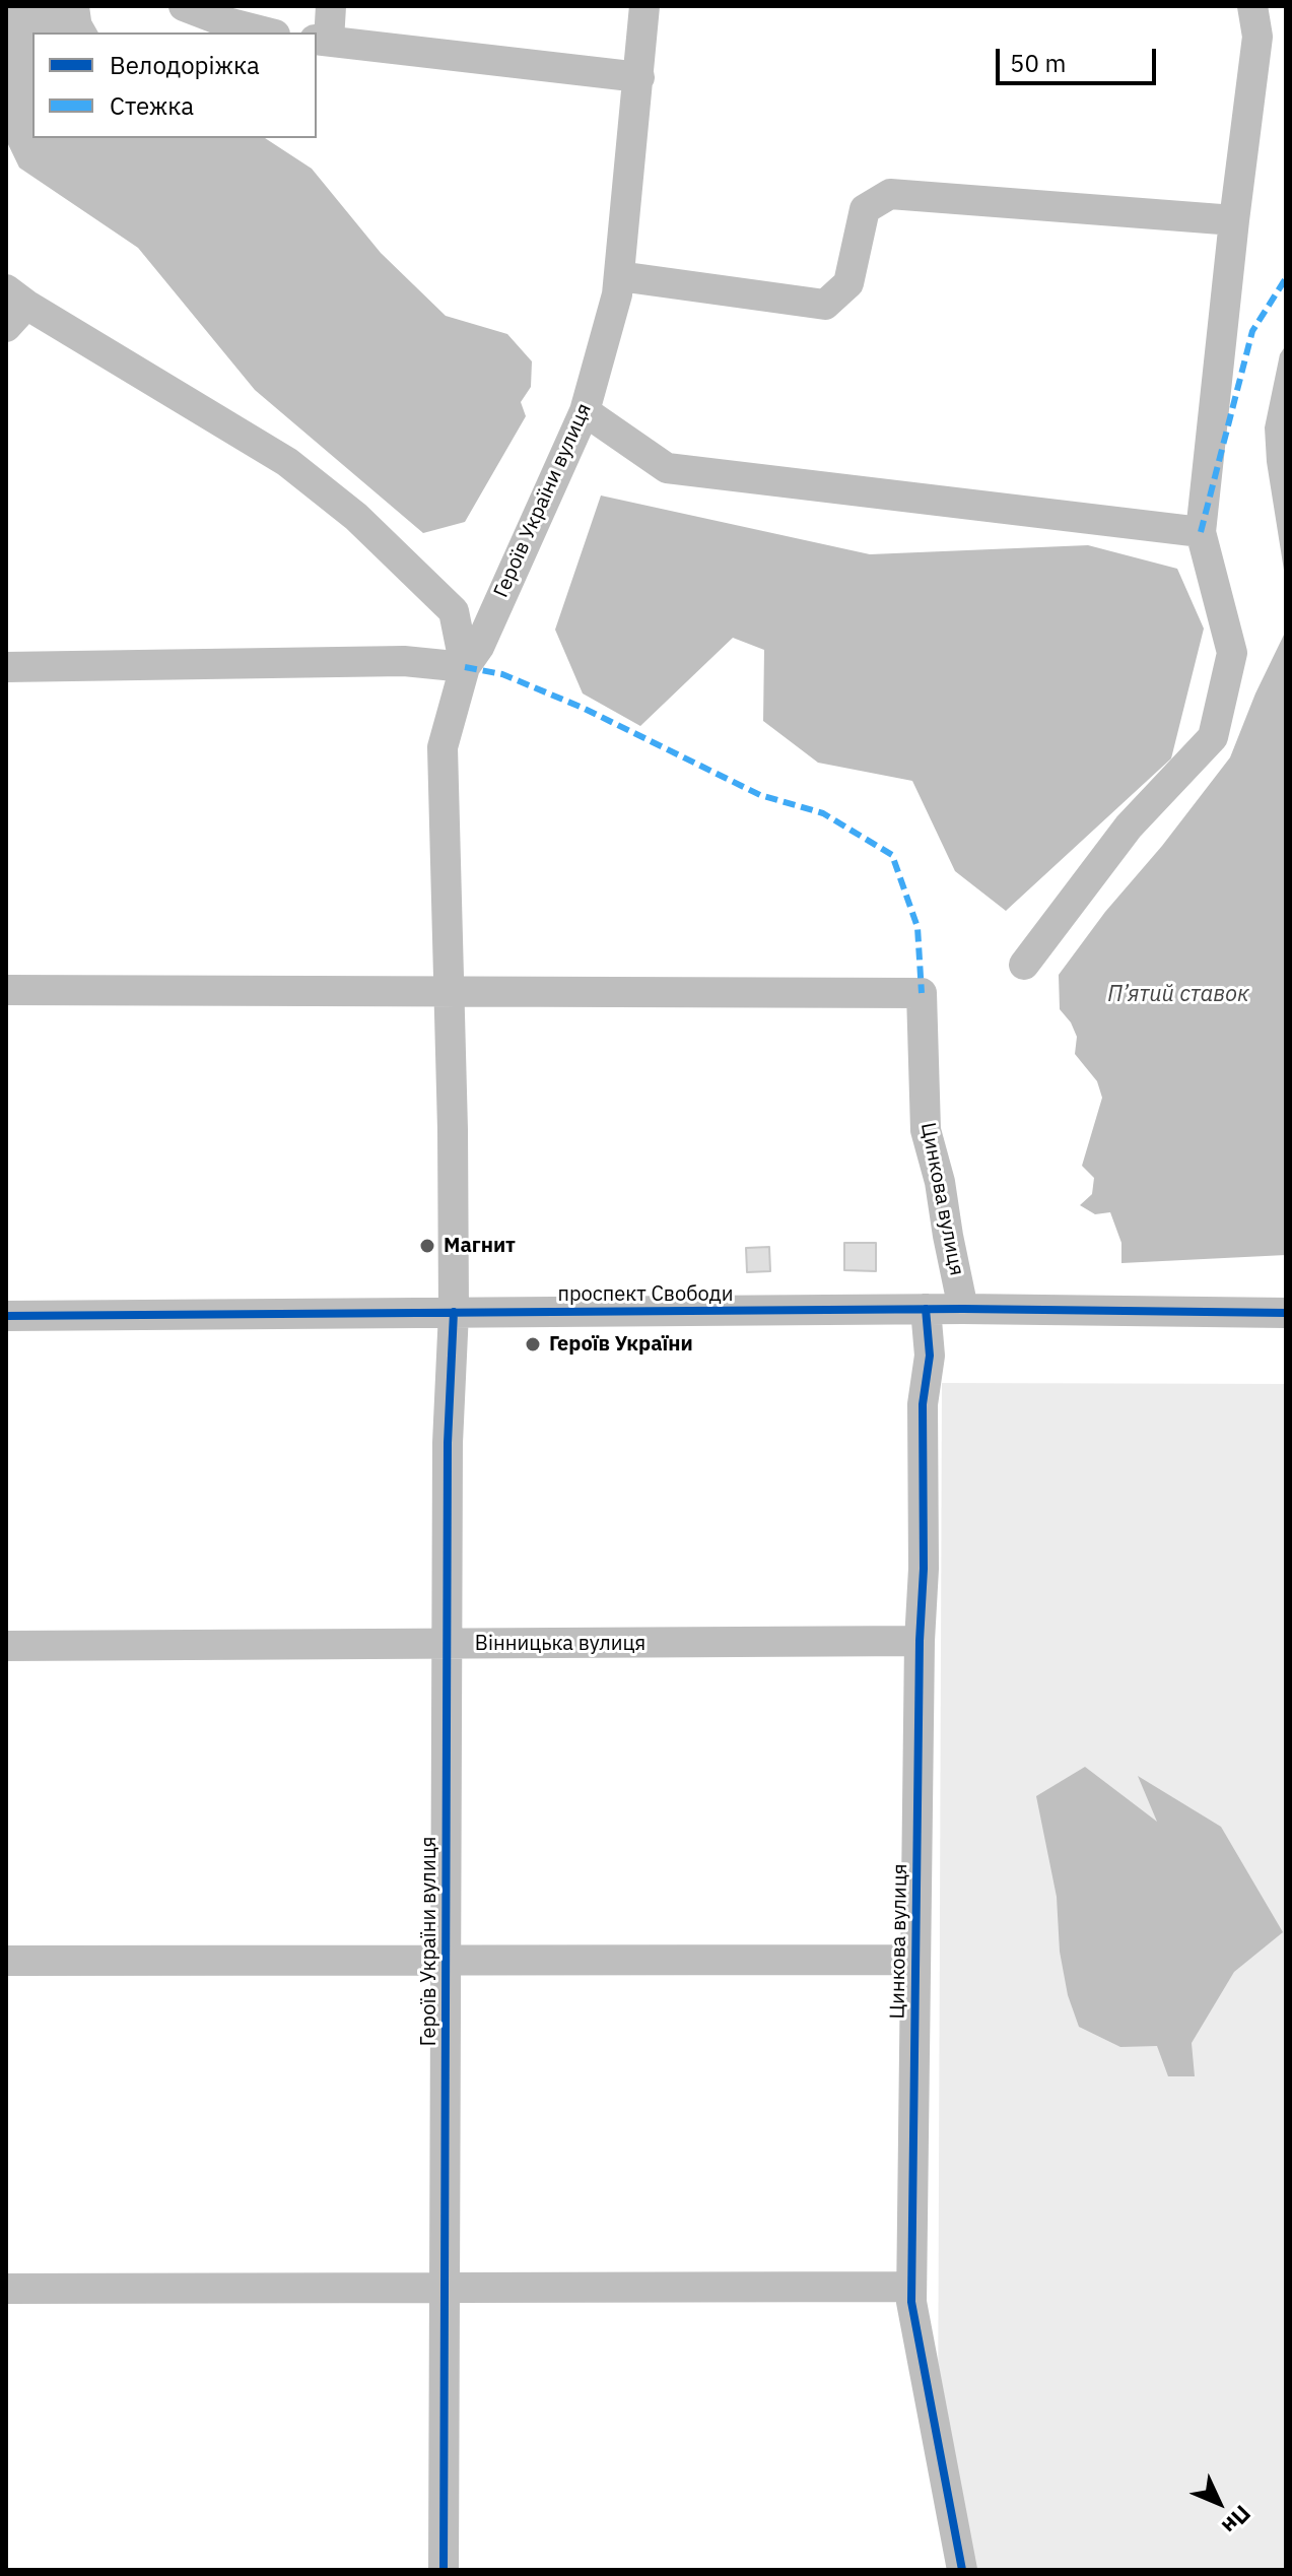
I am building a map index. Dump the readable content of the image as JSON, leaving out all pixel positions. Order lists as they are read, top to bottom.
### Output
{
  "streets": {
    "street": [
      "Героїв України вулиця",
      "Цинкова вулиця",
      "проспект Свободи",
      "Вінницька вулиця"
    ]
  },
  "crossings": [
    ["Героїв України вулиця", "Цинкова вулиця"],
    ["Героїв України вулиця", "проспект Свободи"],
    ["Героїв України вулиця", "Вінницька вулиця"],
    ["Цинкова вулиця", "проспект Свободи"],
    ["Цинкова вулиця", "Вінницька вулиця"]
  ],
  "water": ["П’ятий ставок"],
  "places": ["Магнит", "Героїв України"],
  "legend": ["Велодоріжка", "Стежка"],
  "scale_bar": "50 m",
  "north": "bottom right"
}
